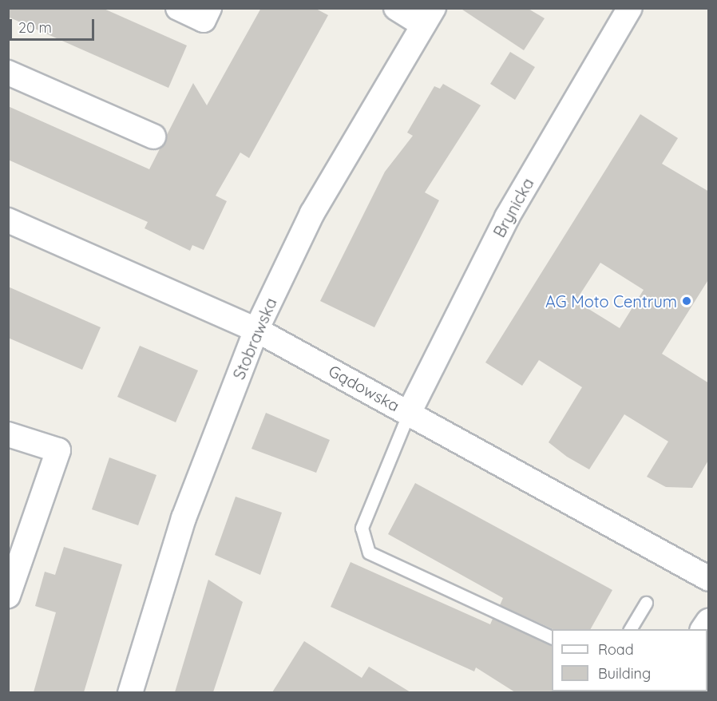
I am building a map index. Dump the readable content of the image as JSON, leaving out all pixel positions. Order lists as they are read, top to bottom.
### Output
{
  "streets": {
    "street": ["Brynicka", "Stobrawska", "Gądowska"]
  },
  "crossings": [
    ["Brynicka", "Gądowska"],
    ["Stobrawska", "Gądowska"]
  ],
  "places": ["AG Moto Centrum"],
  "legend": ["Road", "Building"],
  "scale_bar": "20 m"
}
